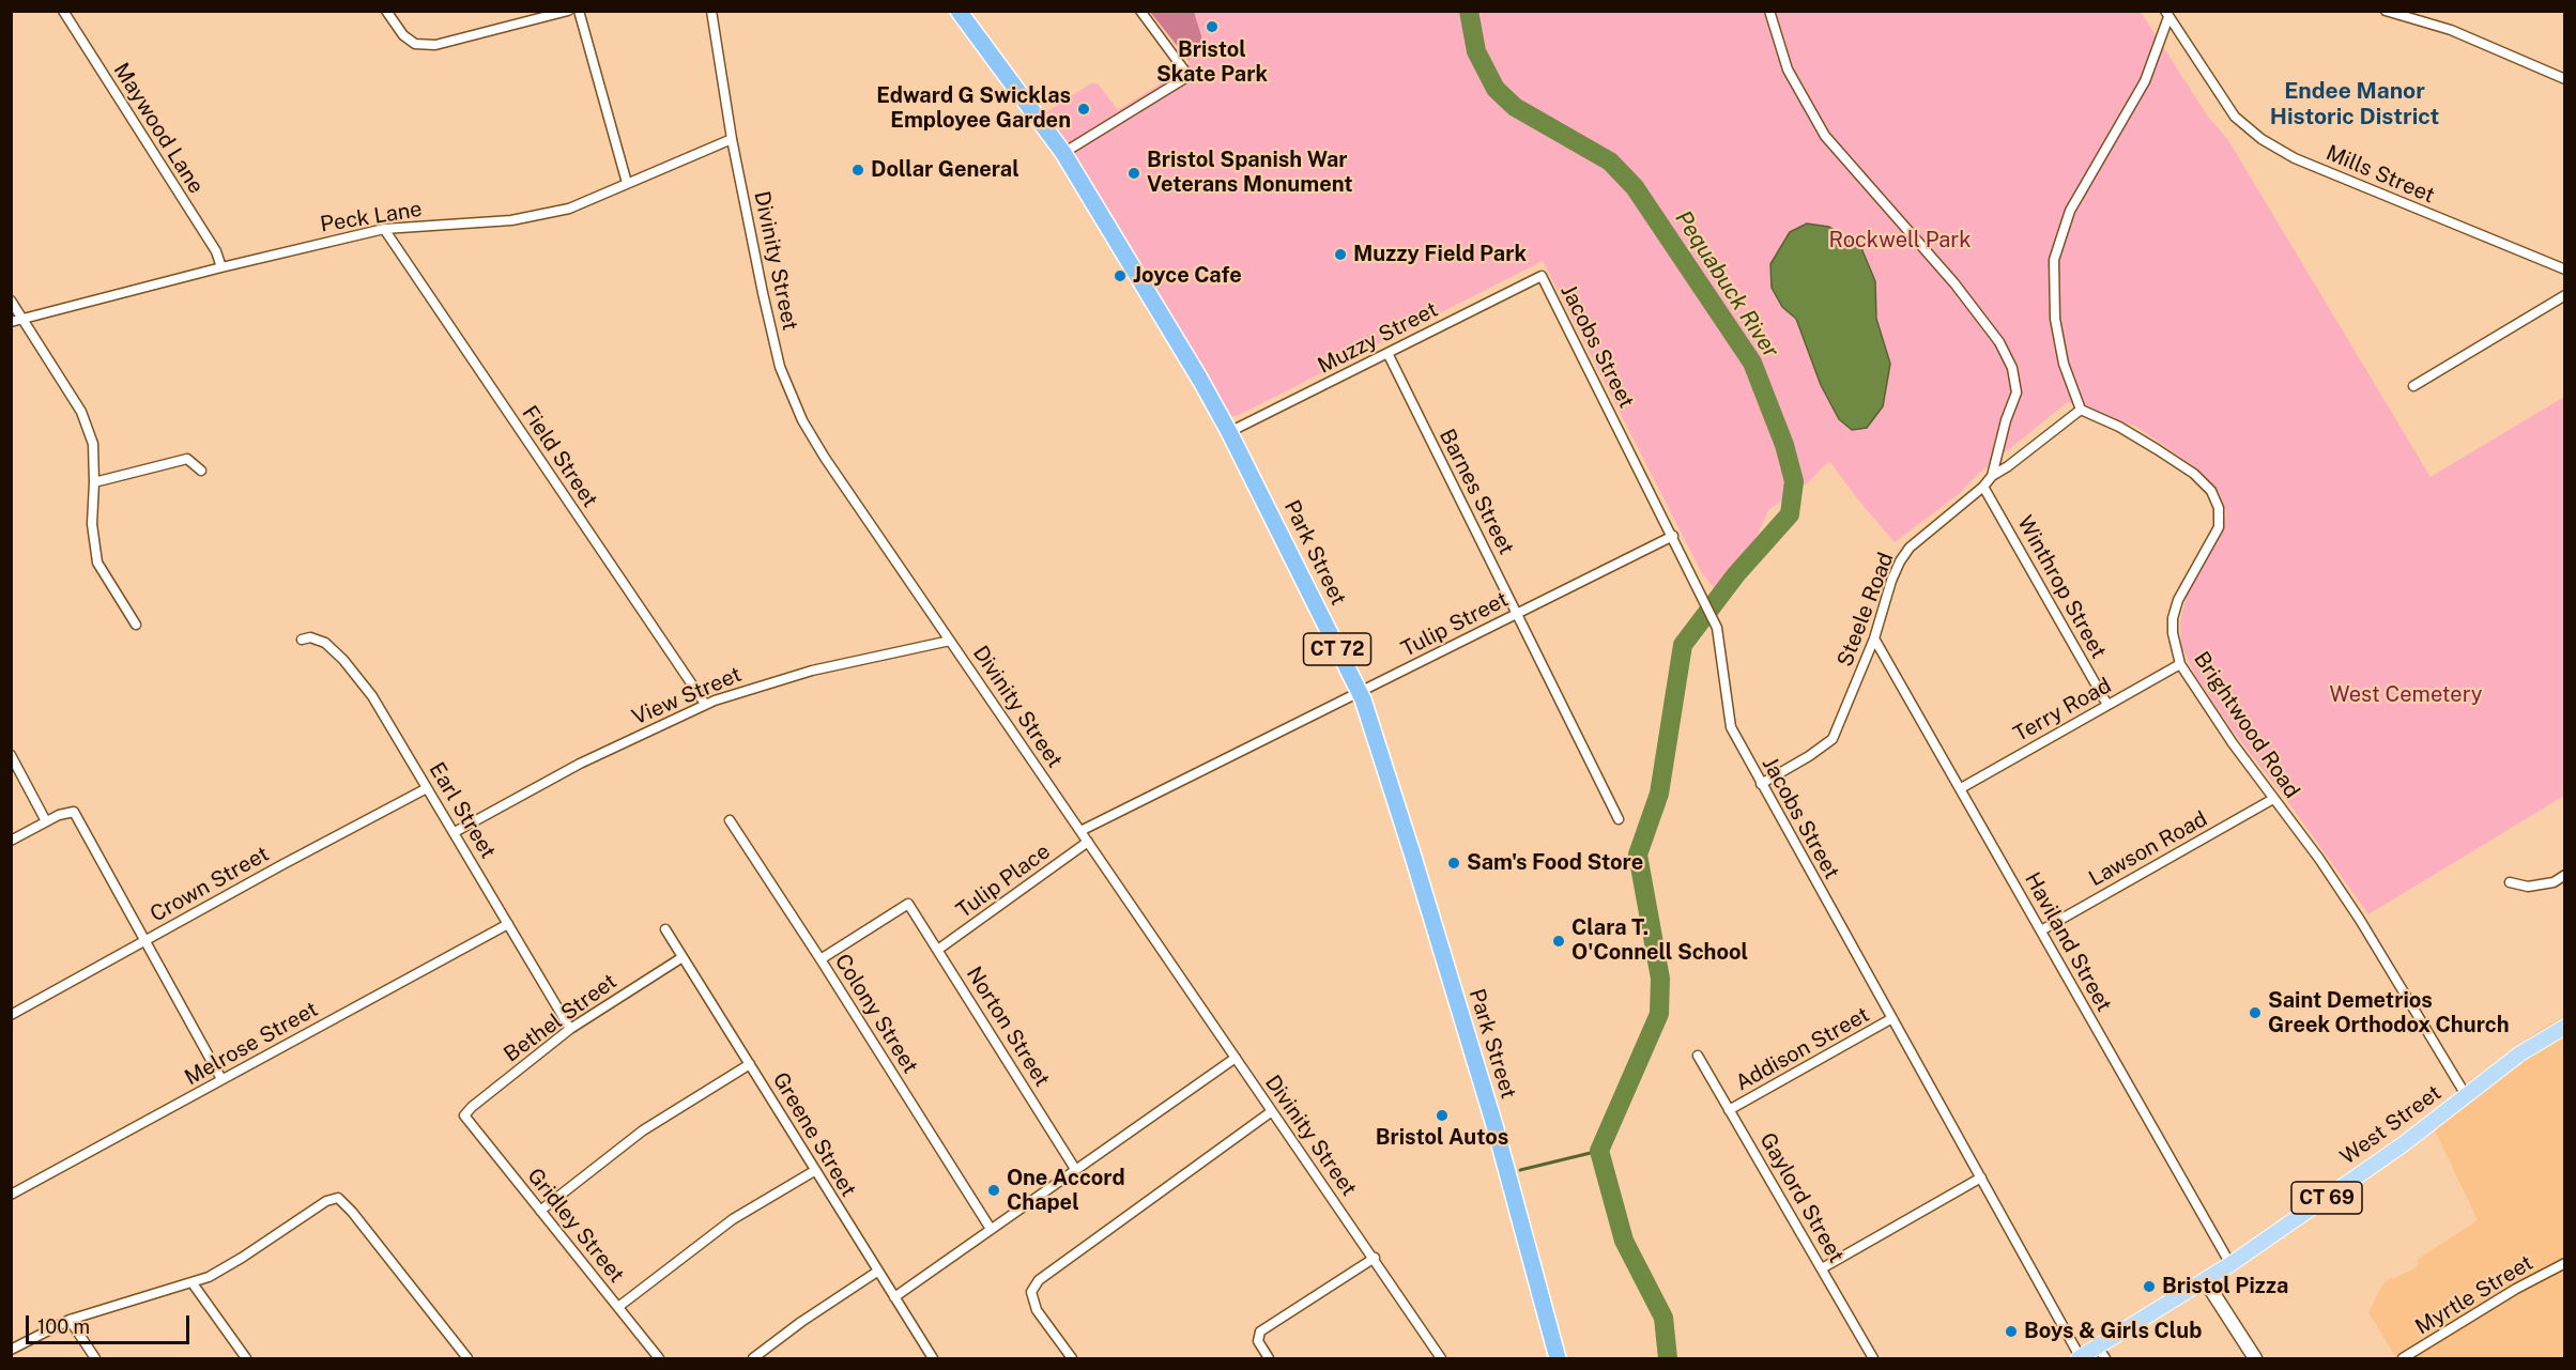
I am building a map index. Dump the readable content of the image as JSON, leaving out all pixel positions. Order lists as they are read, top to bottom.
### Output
{
  "streets": {
    "highway": ["Park Street", "CT 72"],
    "main road": ["West Street", "CT 69"],
    "street": [
      "Maywood Lane",
      "Mills Street",
      "Peck Lane",
      "Divinity Street",
      "Muzzy Street",
      "Jacobs Street",
      "Field Street",
      "Barnes Street",
      "Winthrop Street",
      "Steele Road",
      "Tulip Street",
      "View Street",
      "Terry Road",
      "Brightwood Road",
      "Earl Street",
      "Lawson Road",
      "Tulip Place",
      "Crown Street",
      "Haviland Street",
      "Colony Street",
      "Bethel Street",
      "Norton Street",
      "Melrose Street",
      "Addison Street",
      "Greene Street",
      "Gaylord Street",
      "Gridley Street",
      "Myrtle Street"
    ]
  },
  "crossings": [
    ["Maywood Lane", "Peck Lane"],
    ["Peck Lane", "Divinity Street"],
    ["Peck Lane", "Field Street"],
    ["Divinity Street", "Tulip Street"],
    ["Divinity Street", "View Street"],
    ["Divinity Street", "Tulip Place"],
    ["Muzzy Street", "Jacobs Street"],
    ["Muzzy Street", "Barnes Street"],
    ["Muzzy Street", "Park Street"],
    ["Jacobs Street", "Steele Road"],
    ["Jacobs Street", "Tulip Street"],
    ["Jacobs Street", "Addison Street"],
    ["Jacobs Street", "West Street"],
    ["Field Street", "View Street"],
    ["Barnes Street", "Tulip Street"],
    ["Park Street", "Tulip Street"],
    ["Winthrop Street", "Steele Road"],
    ["Winthrop Street", "Terry Road"],
    ["Steele Road", "Brightwood Road"],
    ["Steele Road", "Haviland Street"],
    ["View Street", "Earl Street"],
    ["Terry Road", "Brightwood Road"],
    ["Terry Road", "Haviland Street"],
    ["Brightwood Road", "Lawson Road"],
    ["Brightwood Road", "West Street"],
    ["Earl Street", "Crown Street"],
    ["Earl Street", "Bethel Street"],
    ["Earl Street", "Melrose Street"],
    ["Lawson Road", "Haviland Street"],
    ["Tulip Place", "Norton Street"],
    ["Haviland Street", "West Street"],
    ["Colony Street", "Norton Street"],
    ["Bethel Street", "Greene Street"],
    ["Bethel Street", "Gridley Street"],
    ["Addison Street", "Gaylord Street"]
  ],
  "districts": ["Endee Manor Historic District"],
  "water": ["Pequabuck River"],
  "parks": ["Rockwell Park", "West Cemetery"],
  "places": [
    "Bristol Skate Park",
    "Edward G Swicklas Employee Garden",
    "Dollar General",
    "Bristol Spanish War Veterans Monument",
    "Muzzy Field Park",
    "Joyce Cafe",
    "Sam's Food Store",
    "Clara T. O'Connell School",
    "Saint Demetrios Greek Orthodox Church",
    "Bristol Autos",
    "One Accord Chapel",
    "Bristol Pizza",
    "Boys & Girls Club"
  ],
  "scale_bar": "100 m"
}
